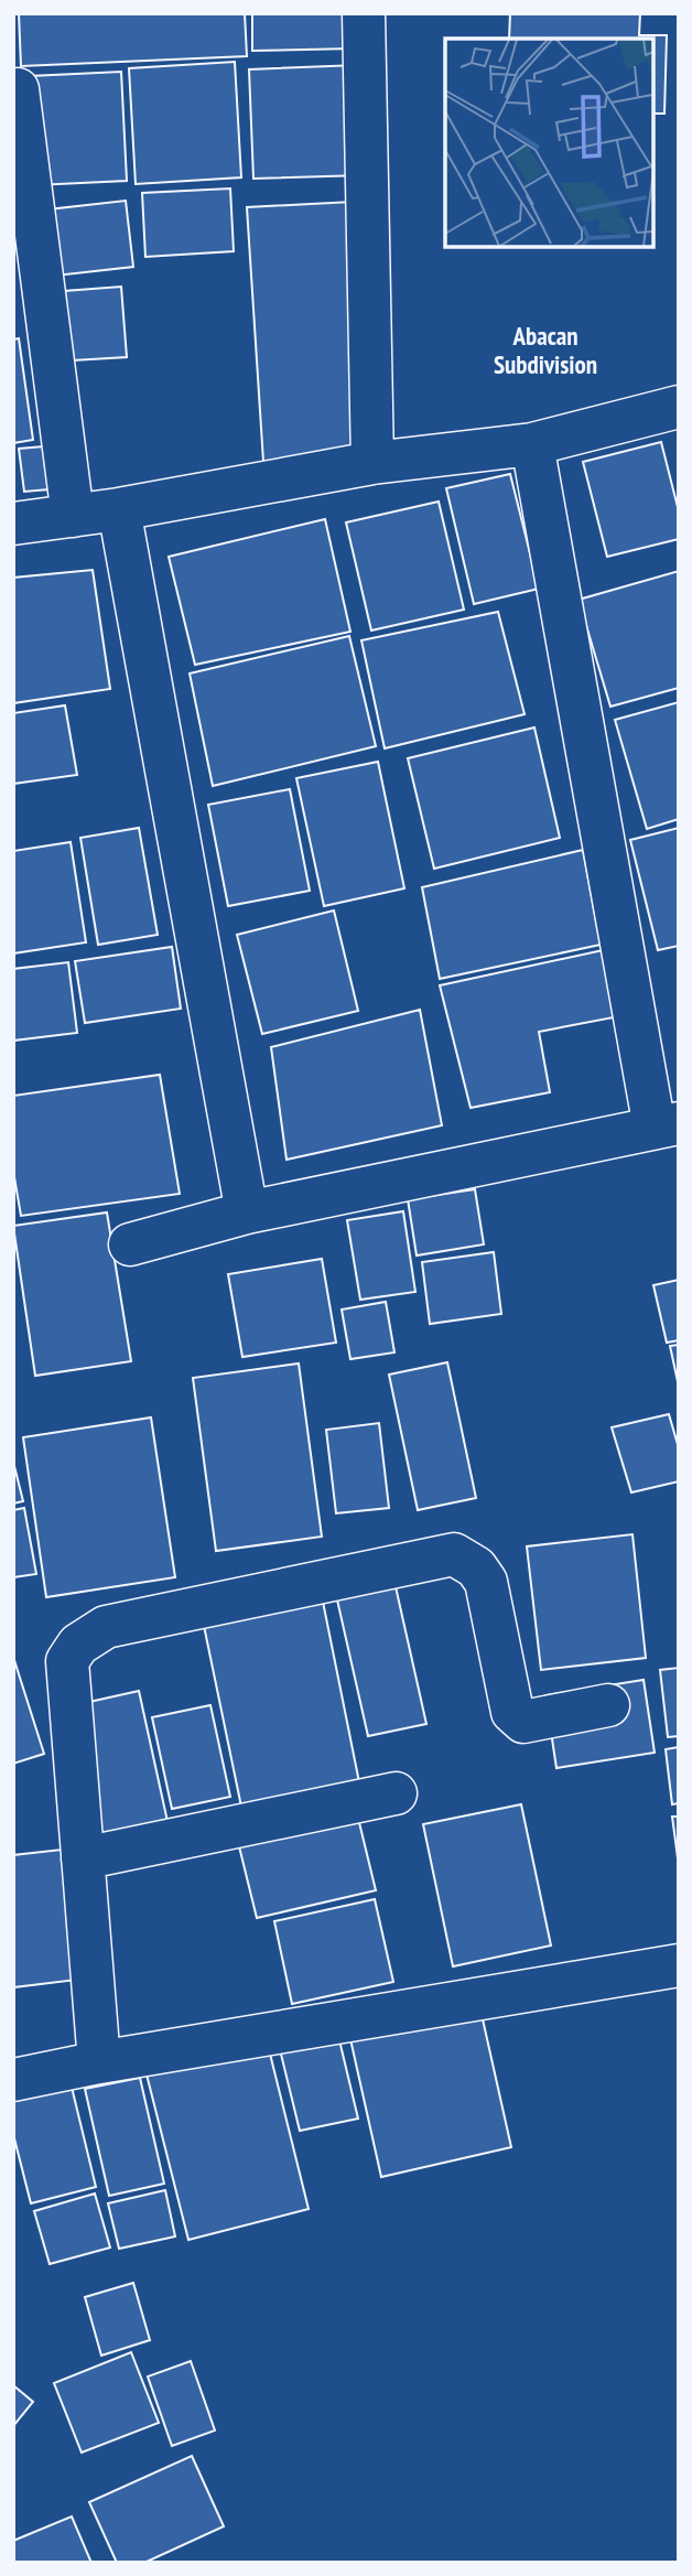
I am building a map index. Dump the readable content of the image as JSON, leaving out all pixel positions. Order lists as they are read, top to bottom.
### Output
{
  "districts": ["Abacan Subdivision"]
}
